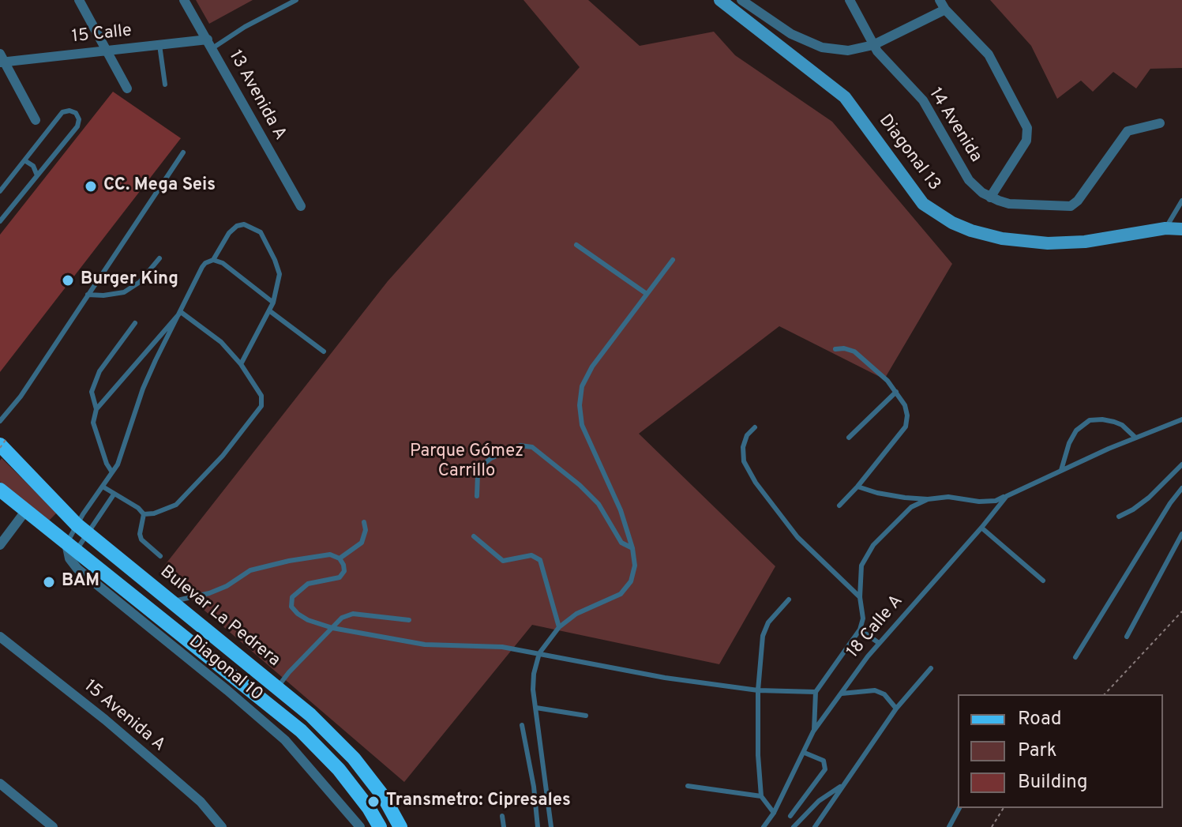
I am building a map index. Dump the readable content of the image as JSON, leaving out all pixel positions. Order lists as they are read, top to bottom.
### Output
{
  "streets": {
    "main road": ["Bulevar La Pedrera"],
    "street": [
      "15 Calle",
      "13 Avenida A",
      "14 Avenida",
      "Diagonal 13",
      "Diagonal 10",
      "15 Avenida A"
    ],
    "lane": ["18 Calle A"]
  },
  "crossings": [
    ["15 Calle", "13 Avenida A"]
  ],
  "parks": ["Parque Gómez Carrillo"],
  "places": [
    "CC. Mega Seis",
    "Burger King",
    "BAM",
    "Transmetro: Cipresales"
  ],
  "legend": ["Road", "Park", "Building"]
}
